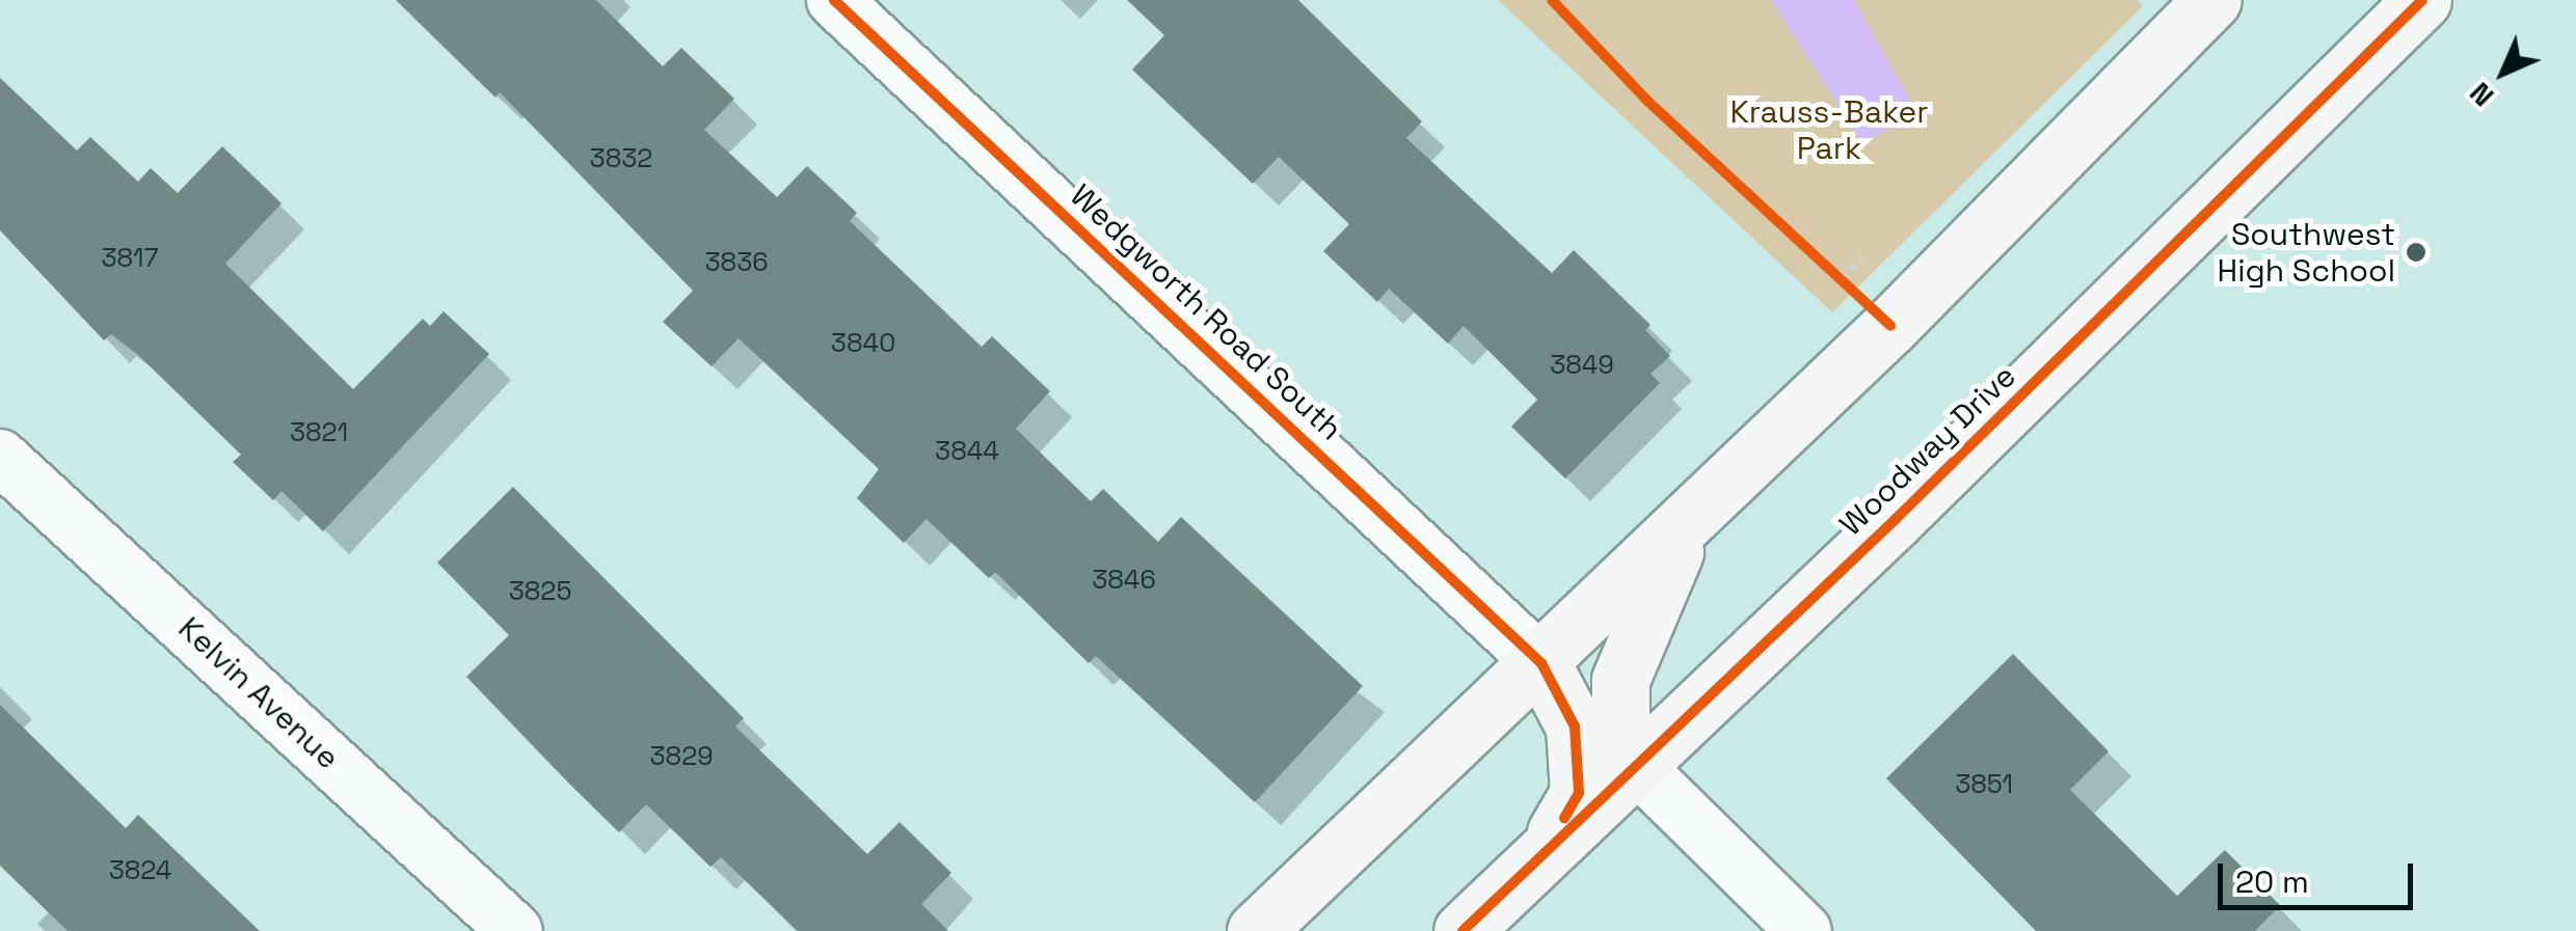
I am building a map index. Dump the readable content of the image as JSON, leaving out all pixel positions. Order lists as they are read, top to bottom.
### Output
{
  "streets": {
    "street": ["Wedgworth Road South", "Woodway Drive", "Kelvin Avenue"]
  },
  "parks": ["Krauss-Baker Park"],
  "places": ["Southwest High School"],
  "house_numbers": [
    "3832",
    "3817",
    "3836",
    "3840",
    "3849",
    "3821",
    "3844",
    "3846",
    "3825",
    "3829",
    "3851",
    "3824"
  ],
  "scale_bar": "20 m",
  "north": "bottom left"
}
